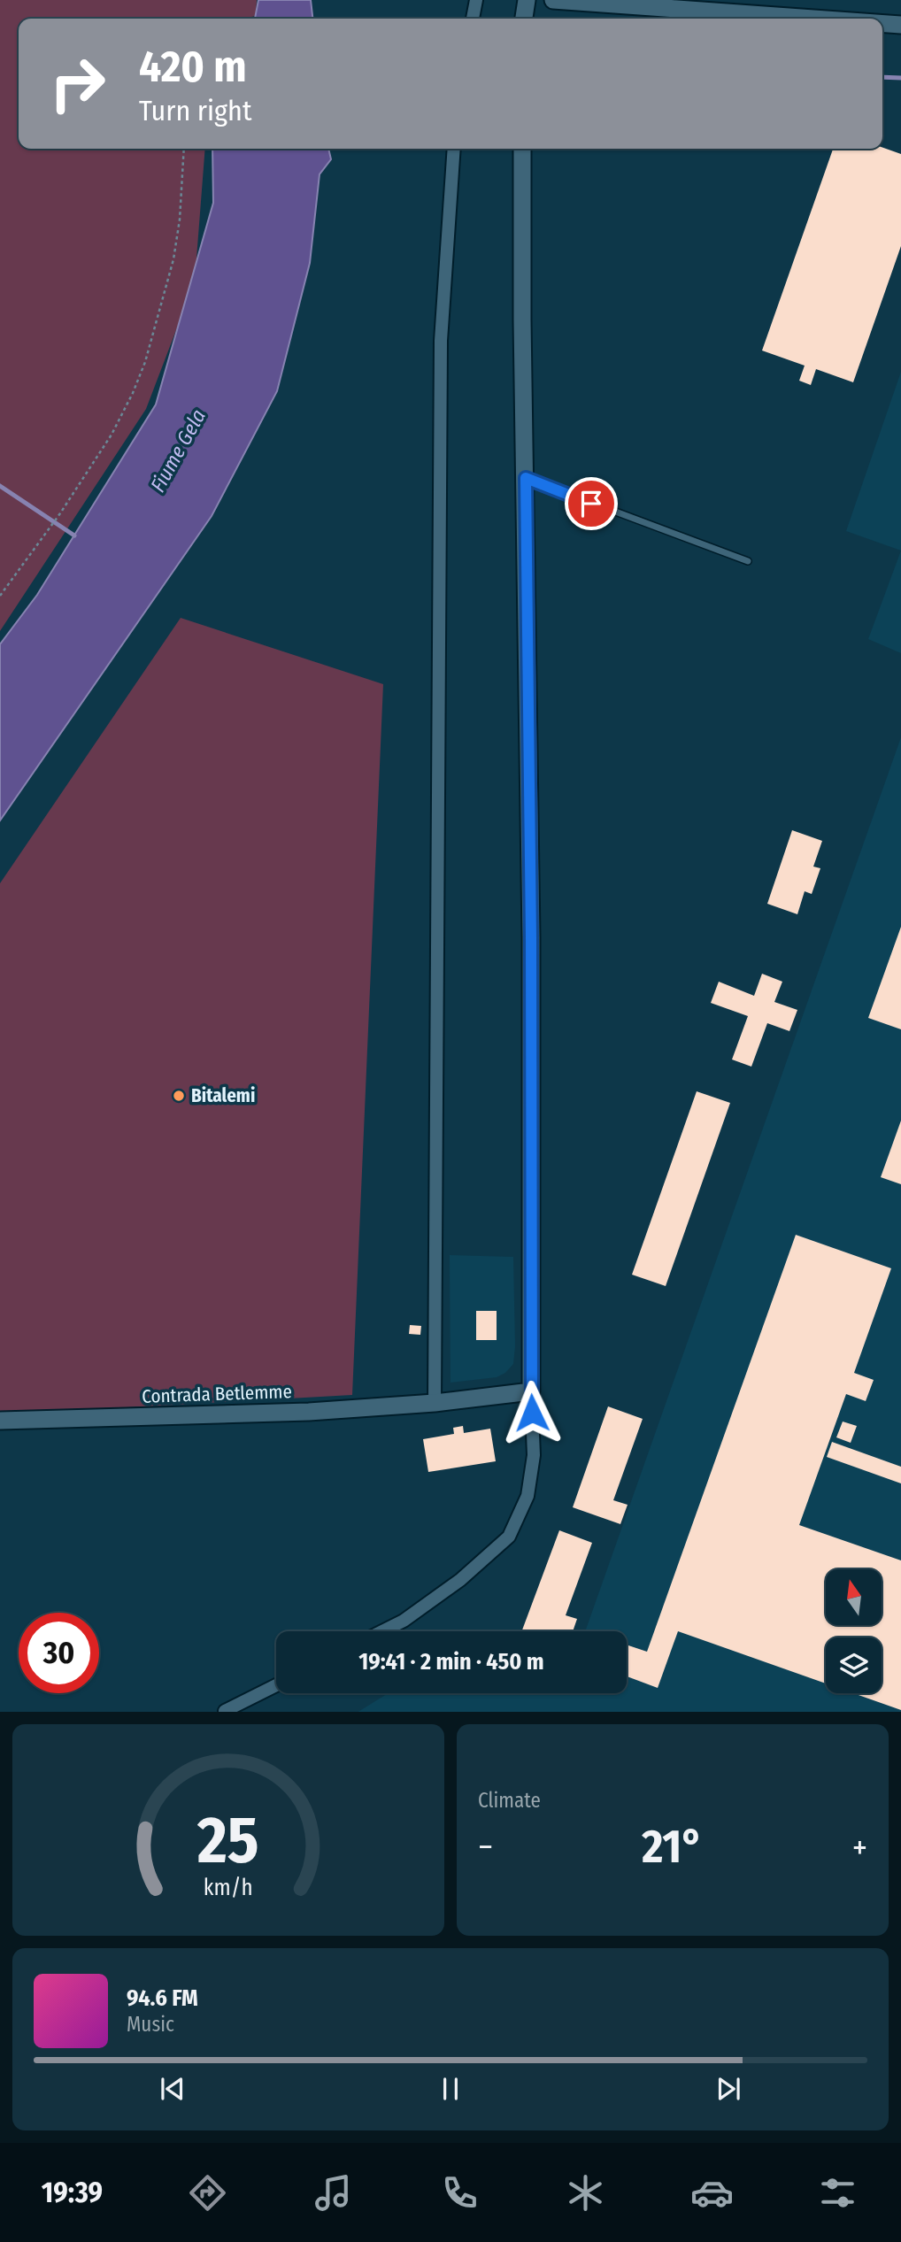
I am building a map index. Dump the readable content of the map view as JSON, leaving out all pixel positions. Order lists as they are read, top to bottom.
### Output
{
  "streets": {
    "street": ["Contrada Betlemme"]
  },
  "water": ["Fiume Gela"],
  "places": ["Bitalemi"],
  "north": "top",
  "page": {
    "turn": ["420 m", "Turn right"],
    "limit": "30",
    "trip": "19:41 · 2 min · 450 m",
    "tile": "Climate",
    "heat": ["−", "21°", "+"],
    "song": ["94.6 FM", "Music"],
    "tabs": "19:39",
    "gauge": ["25", "km/h"]
  }
}
